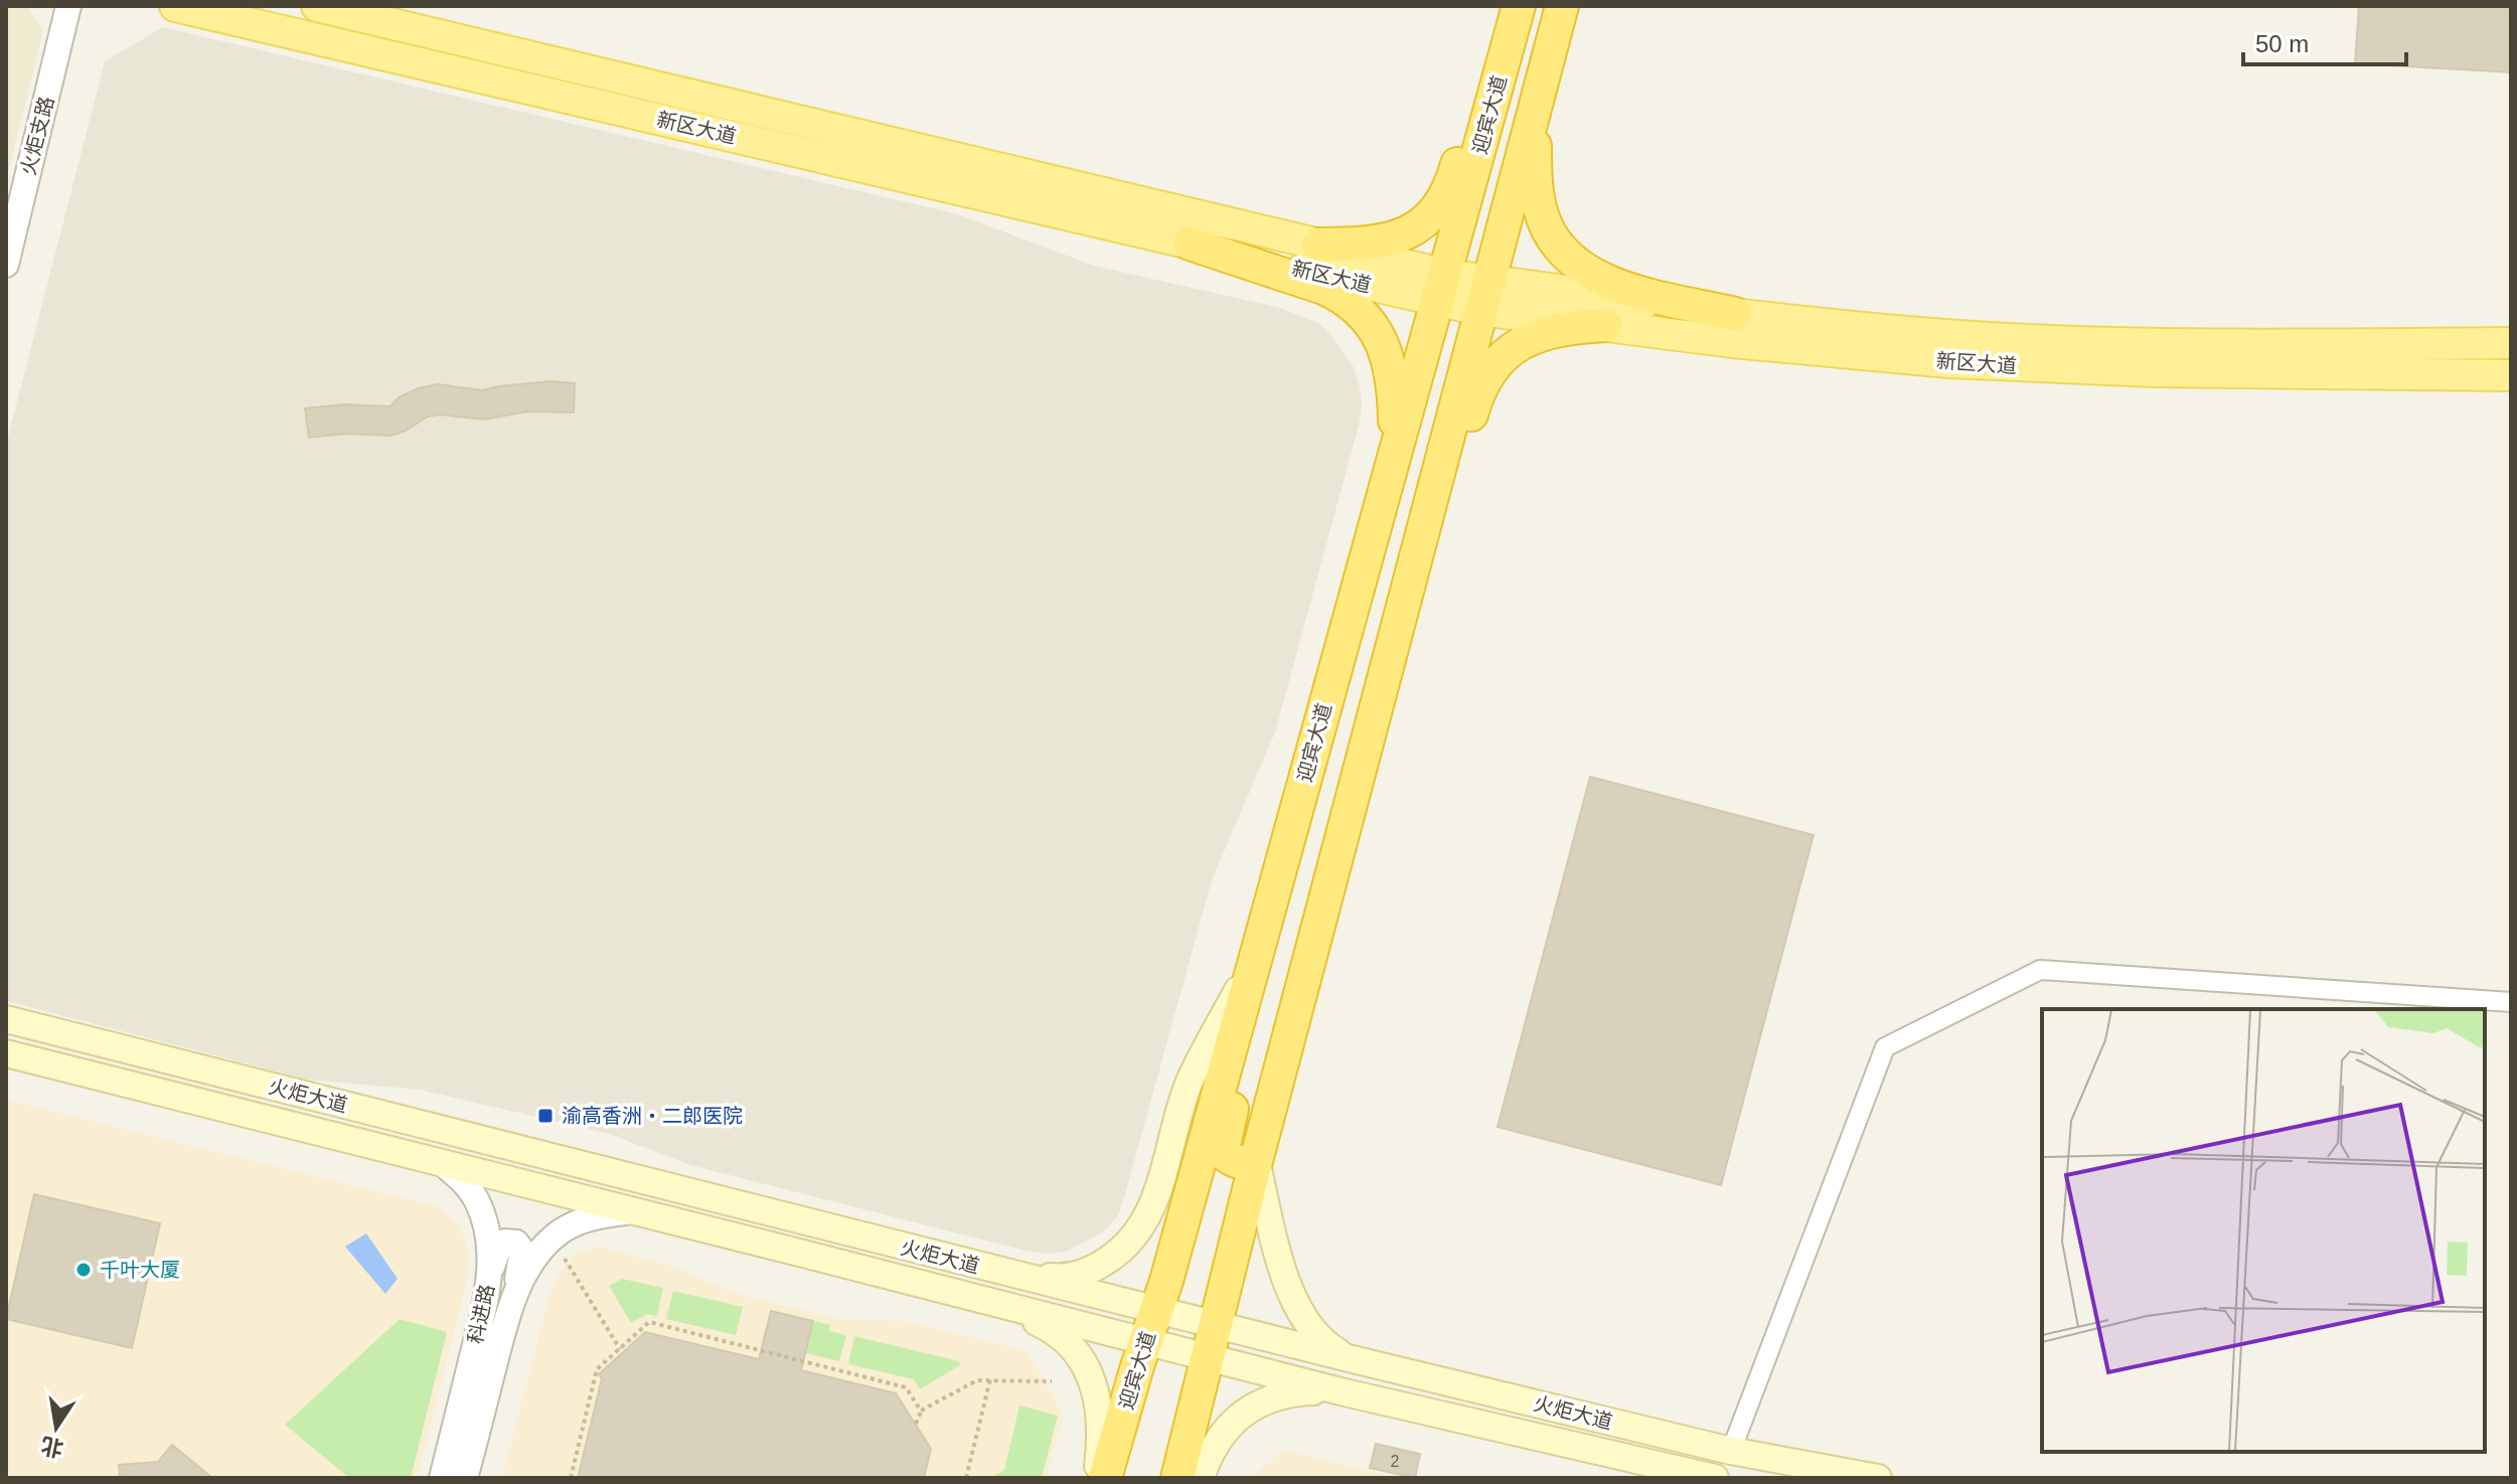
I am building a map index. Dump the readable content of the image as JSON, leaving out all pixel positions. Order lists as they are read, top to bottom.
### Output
{
  "streets": {
    "highway": ["迎宾大道"],
    "main road": ["新区大道", "火炬大道"],
    "street": ["火炬支路", "科进路"]
  },
  "crossings": [
    ["迎宾大道", "新区大道"],
    ["迎宾大道", "火炬大道"],
    ["火炬大道", "科进路"]
  ],
  "places": {
    "transit": ["渝高香洲‧二郎医院"],
    "other": ["千叶大厦"]
  },
  "house_numbers": ["2"],
  "scale_bar": "50 m",
  "north": "bottom"
}
